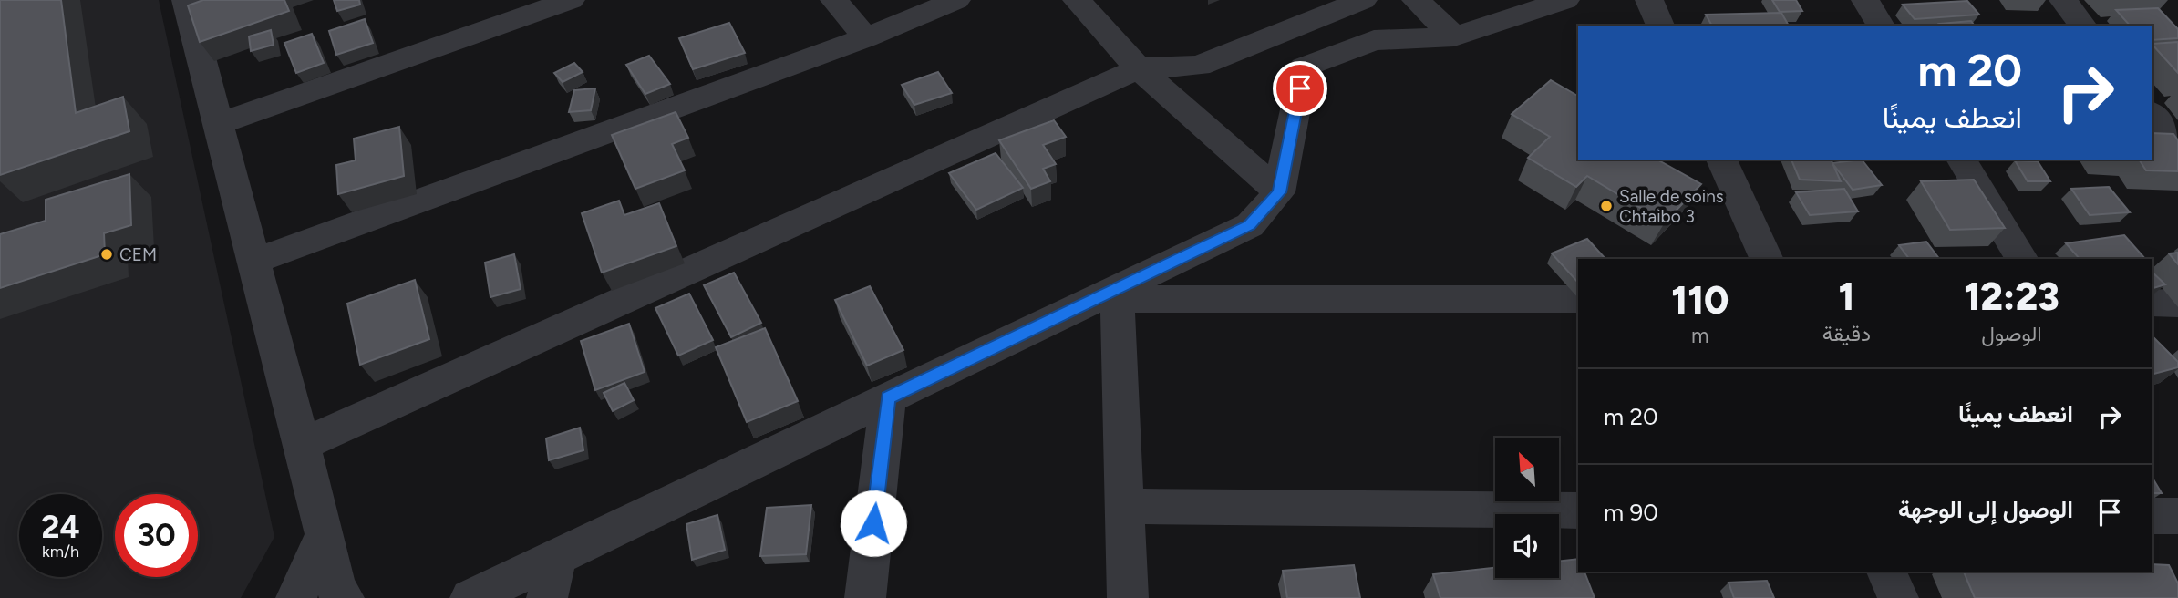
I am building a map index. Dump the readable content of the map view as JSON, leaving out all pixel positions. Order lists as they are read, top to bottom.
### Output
{
  "places": ["Salle de soins Chtaibo 3", "CEM"],
  "north": "top left",
  "page": {
    "turn": ["20 m", "انعطف يمينًا"],
    "eta": [
      "12:23",
      "الوصول",
      "1",
      "دقيقة",
      "110",
      "m"
    ],
    "list": [
      {
        "name": "انعطف يمينًا",
        "value": "20 m"
      },
      {
        "name": "الوصول إلى الوجهة",
        "value": "90 m"
      }
    ],
    "speed": "24 km/h",
    "limit": "30"
  }
}
